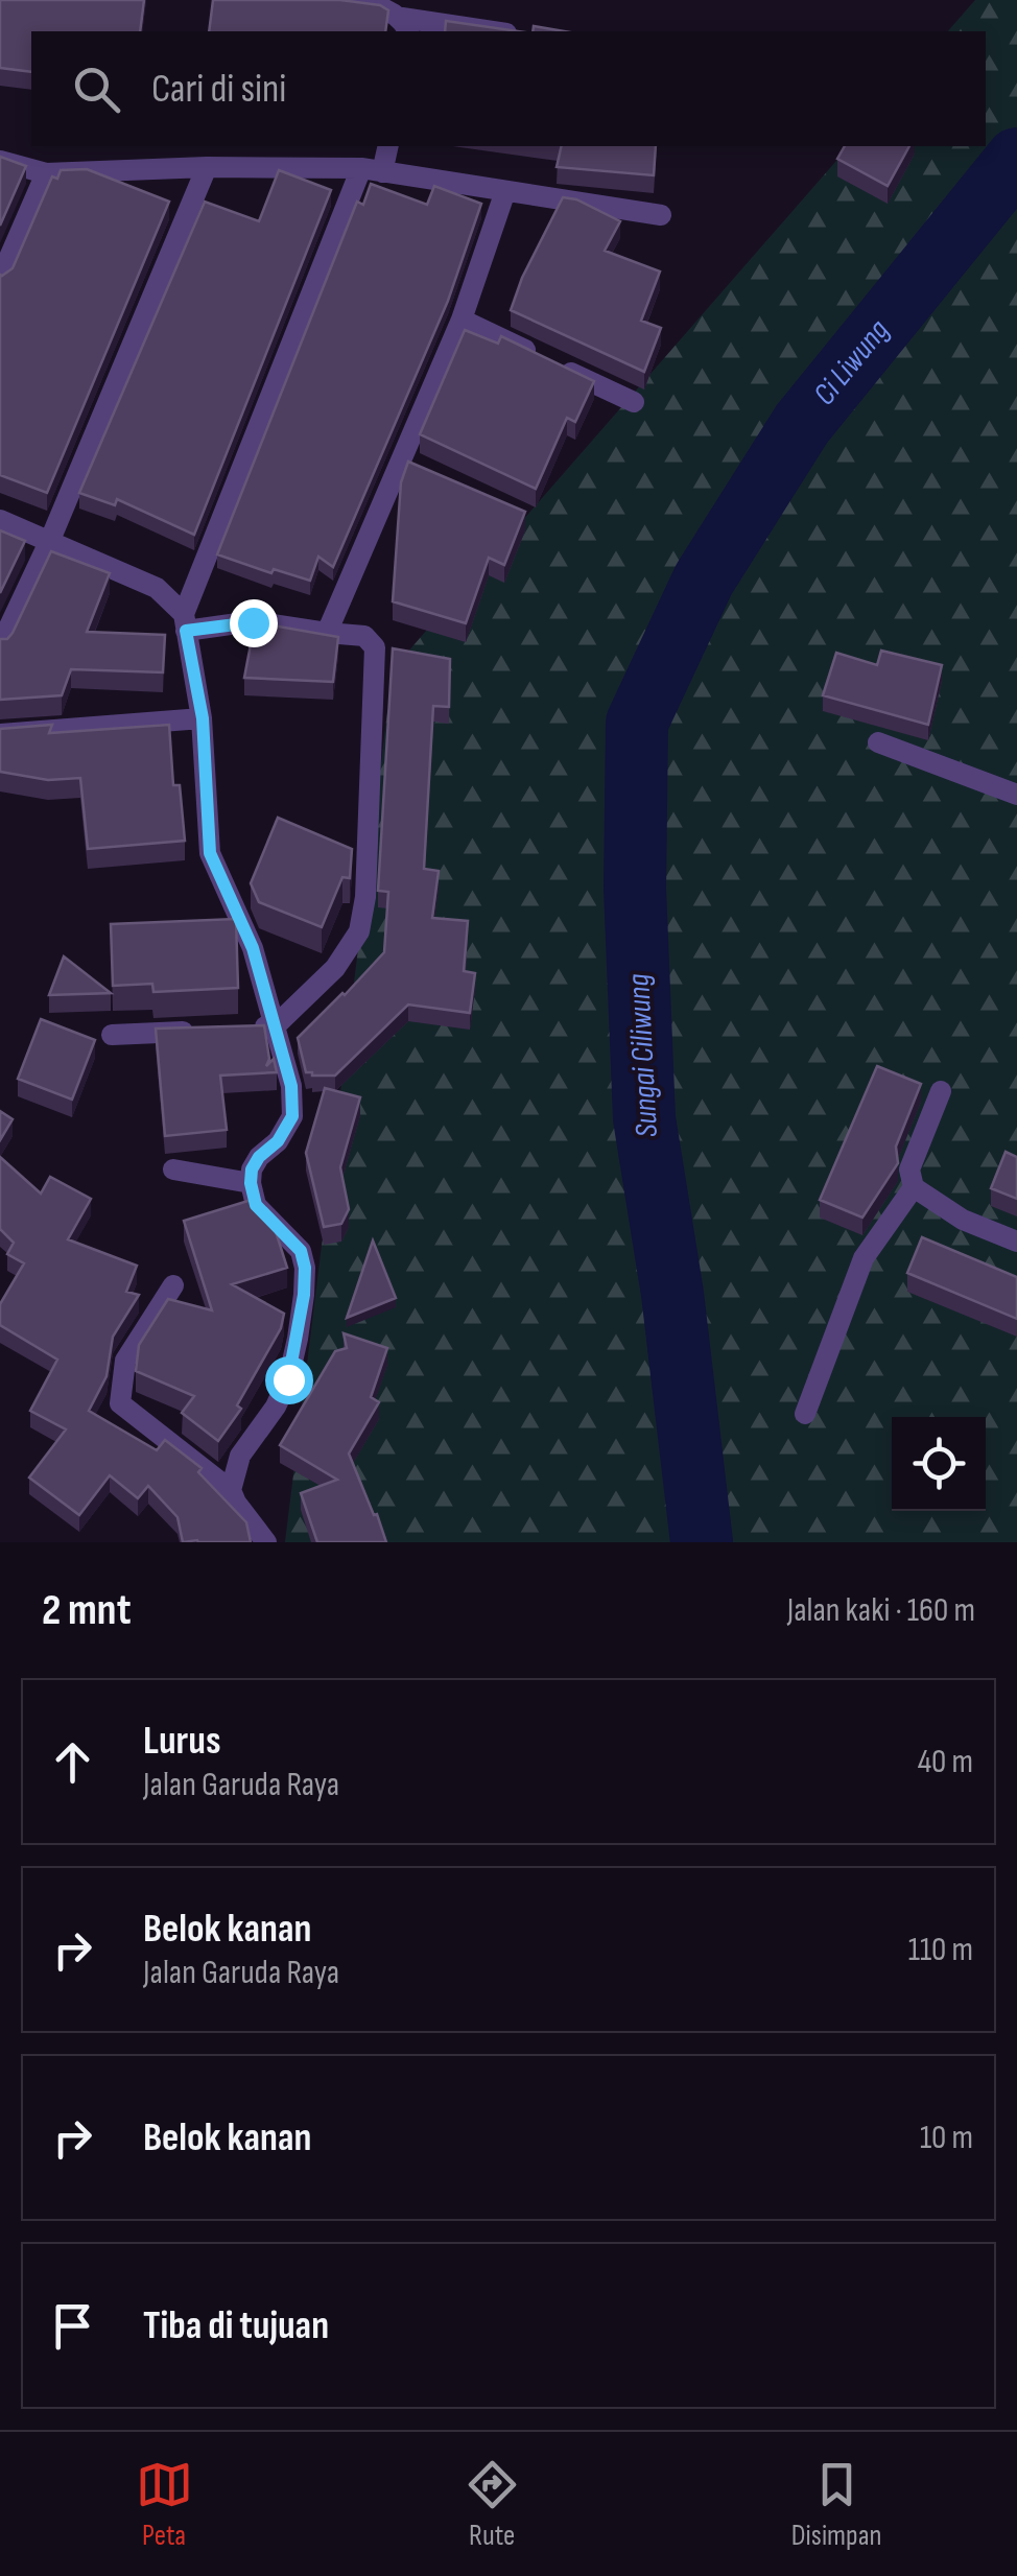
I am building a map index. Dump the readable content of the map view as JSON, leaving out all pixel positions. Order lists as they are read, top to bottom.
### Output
{
  "water": ["Ci Liwung", "Sungai Ciliwung"],
  "page": {
    "search": "Cari di sini",
    "heading": ["2 mnt", "Jalan kaki · 160 m"],
    "list": [
      ["Lurus", "Jalan Garuda Raya", "40 m"],
      ["Belok kanan", "Jalan Garuda Raya", "110 m"],
      ["Belok kanan", "10 m"],
      "Tiba di tujuan"
    ],
    "nav": ["Peta", "Rute", "Disimpan"]
  }
}
